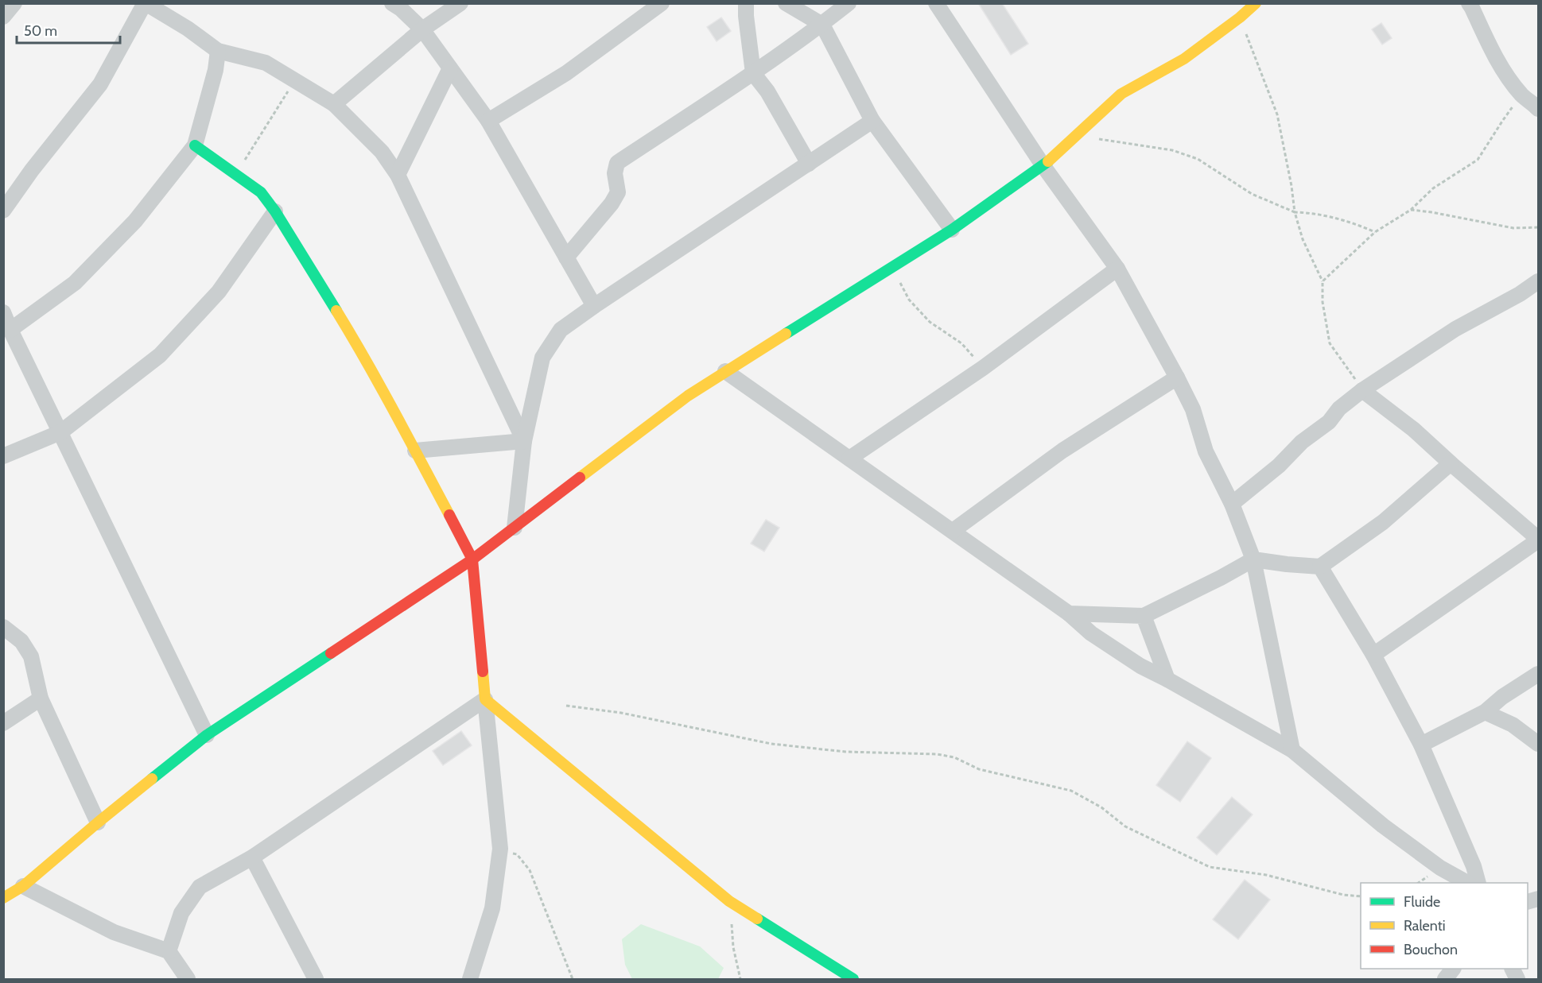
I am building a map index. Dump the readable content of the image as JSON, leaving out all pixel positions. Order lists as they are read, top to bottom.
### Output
{
  "legend": ["Fluide", "Ralenti", "Bouchon"],
  "scale_bar": "50 m"
}
